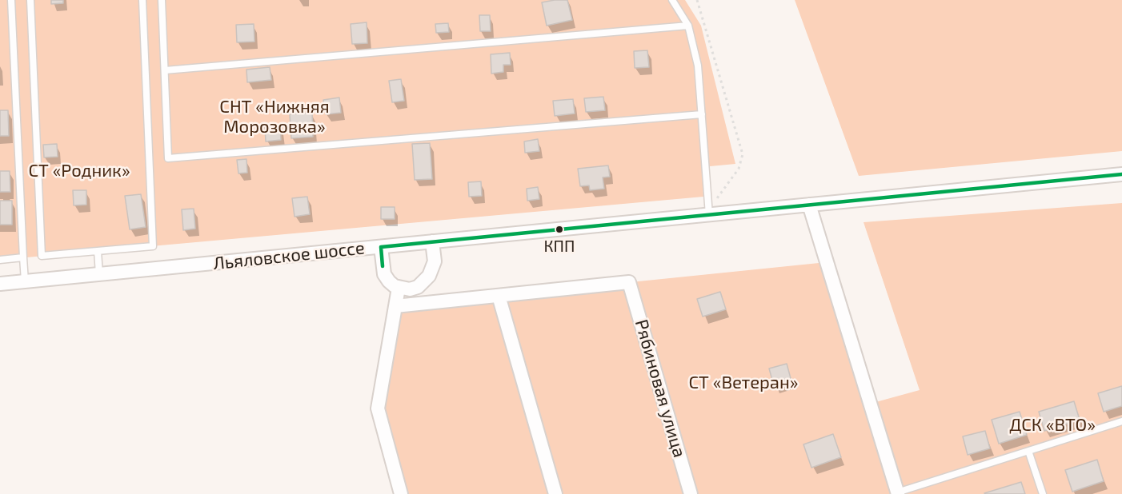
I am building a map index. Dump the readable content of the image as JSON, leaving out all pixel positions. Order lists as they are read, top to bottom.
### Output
{
  "streets": {
    "street": ["Льяловское шоссе", "Рябиновая улица"]
  },
  "parks": [
    "СНТ «Нижняя Морозовка»",
    "СТ «Родник»",
    "СТ «Ветеран»",
    "ДСК «ВТО»"
  ],
  "places": ["КПП"]
}
